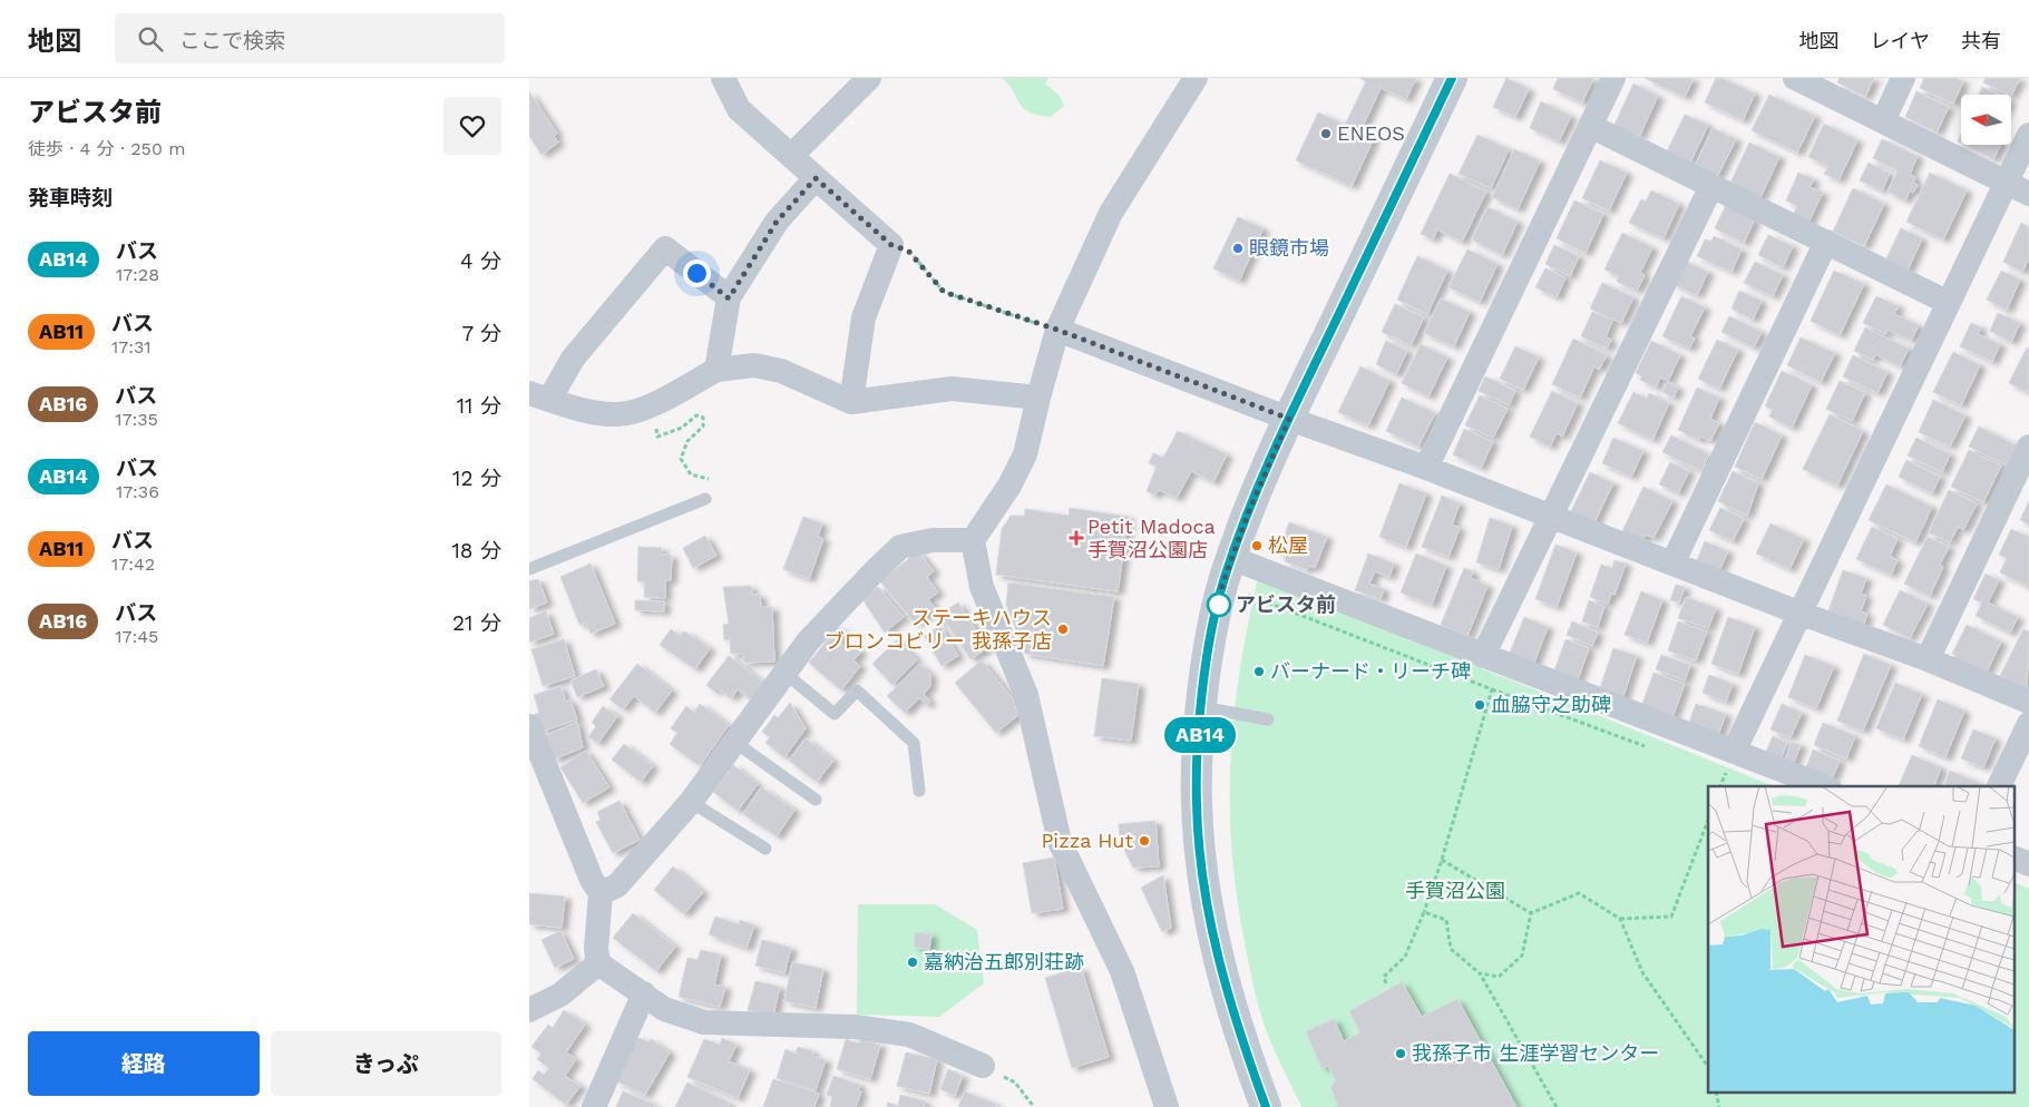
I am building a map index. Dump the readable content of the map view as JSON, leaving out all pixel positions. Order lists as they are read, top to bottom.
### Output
{
  "parks": ["手賀沼公園"],
  "places": {
    "other": [
      "ENEOS",
      "眼鏡市場",
      "松屋",
      "アビスタ前",
      "ステーキハウス ブロンコビリー 我孫子店",
      "バーナード・リーチ碑",
      "血脇守之助碑",
      "Pizza Hut",
      "嘉納治五郎別荘跡",
      "我孫子市 生涯学習センター"
    ],
    "health": ["Petit Madoca 手賀沼公園店"]
  },
  "lines": ["bus line AB14"],
  "north": "left",
  "page": {
    "header": "地図",
    "search": "ここで検索",
    "nav": ["地図", "レイヤ", "共有"],
    "heading": [
      ["アビスタ前", "徒歩 · 4 分 · 250 m"],
      "発車時刻"
    ],
    "on_map": "AB14",
    "list": [
      {
        "mark": "AB14",
        "name": "バス",
        "note": "17:28",
        "value": "4 分"
      },
      {
        "mark": "AB11",
        "name": "バス",
        "note": "17:31",
        "value": "7 分"
      },
      {
        "mark": "AB16",
        "name": "バス",
        "note": "17:35",
        "value": "11 分"
      },
      {
        "mark": "AB14",
        "name": "バス",
        "note": "17:36",
        "value": "12 分"
      },
      {
        "mark": "AB11",
        "name": "バス",
        "note": "17:42",
        "value": "18 分"
      },
      {
        "mark": "AB16",
        "name": "バス",
        "note": "17:45",
        "value": "21 分"
      }
    ],
    "buttons": ["経路", "きっぷ"]
  }
}
